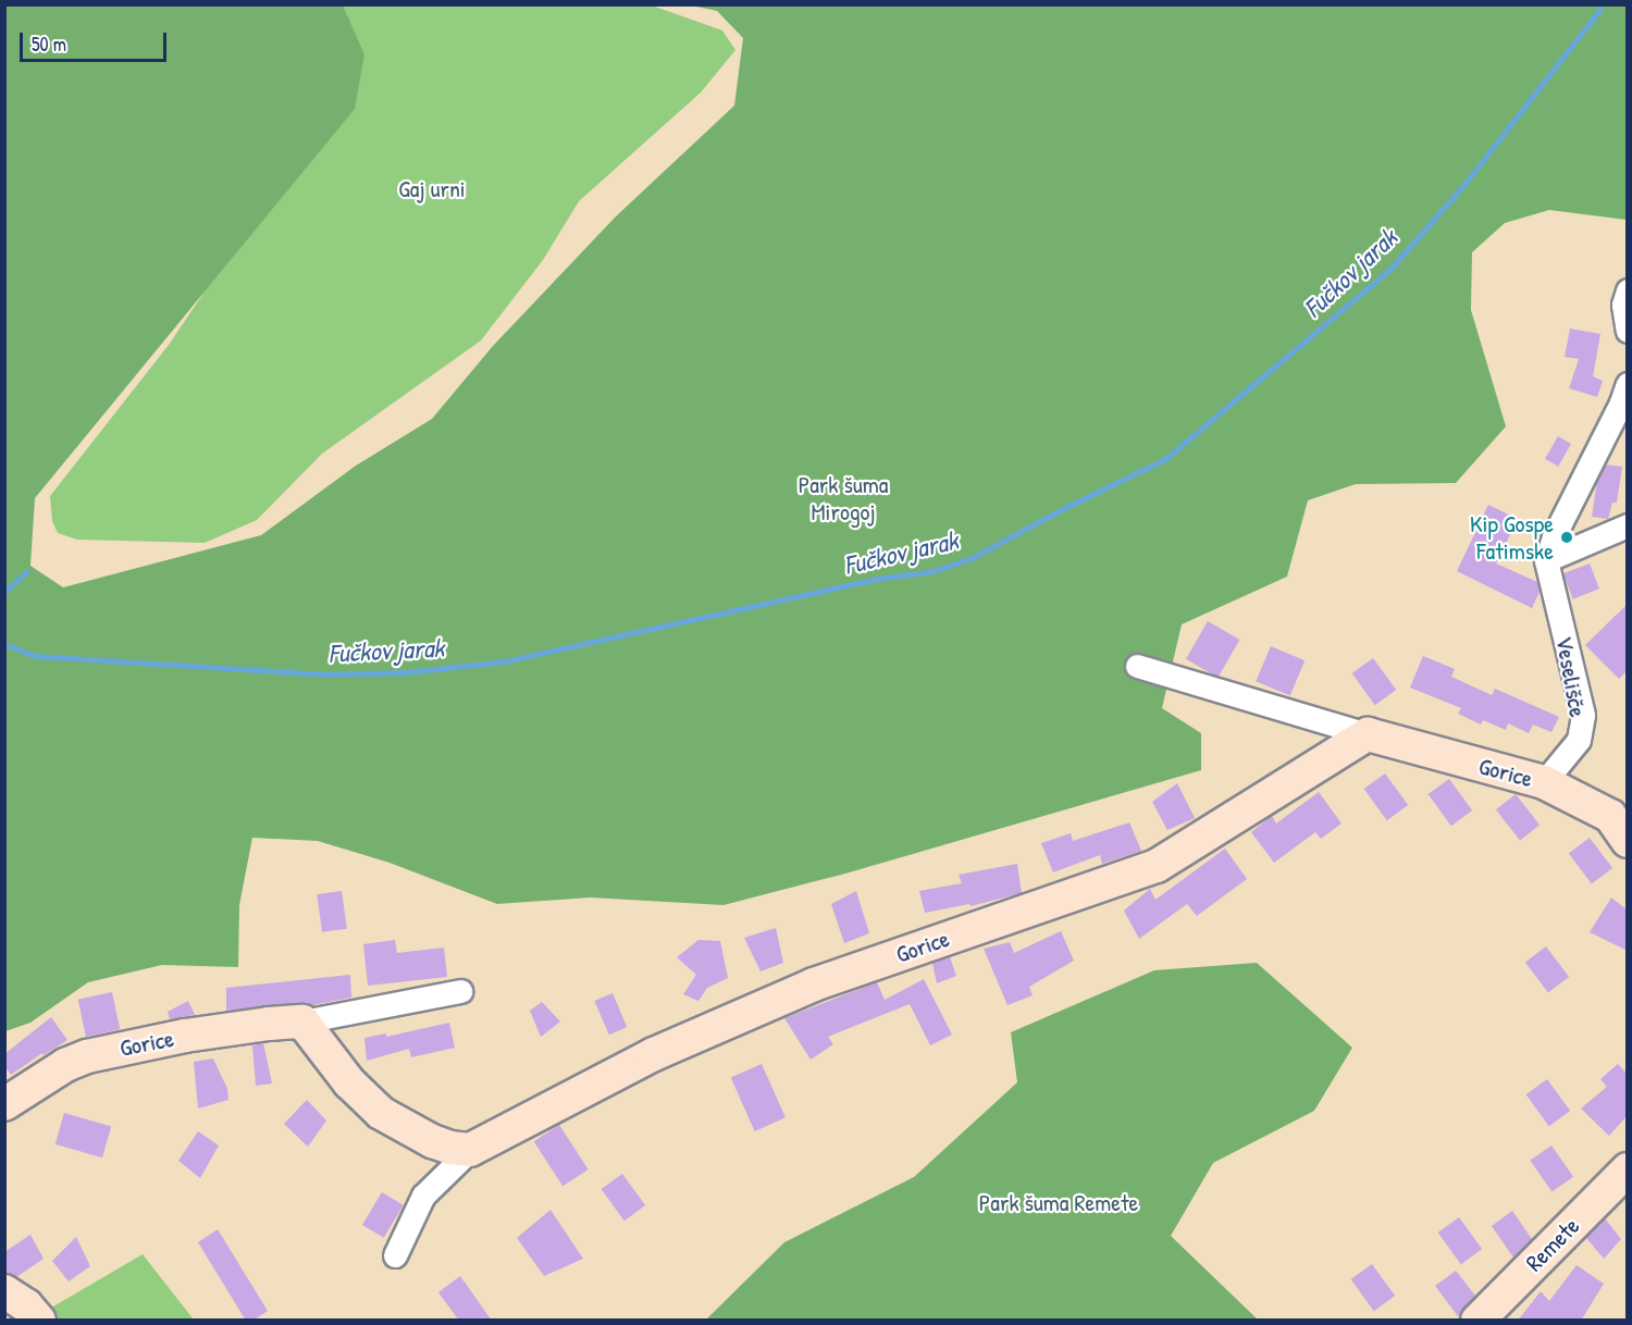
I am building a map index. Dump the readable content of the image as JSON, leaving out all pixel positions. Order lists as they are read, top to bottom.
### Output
{
  "streets": {
    "street": ["Veselišče", "Gorice", "Remete"]
  },
  "crossings": [
    ["Veselišče", "Gorice"]
  ],
  "water": ["Fučkov jarak"],
  "parks": ["Gaj urni", "Park šuma Mirogoj", "Park šuma Remete"],
  "places": ["Kip Gospe Fatimske"],
  "scale_bar": "50 m"
}
